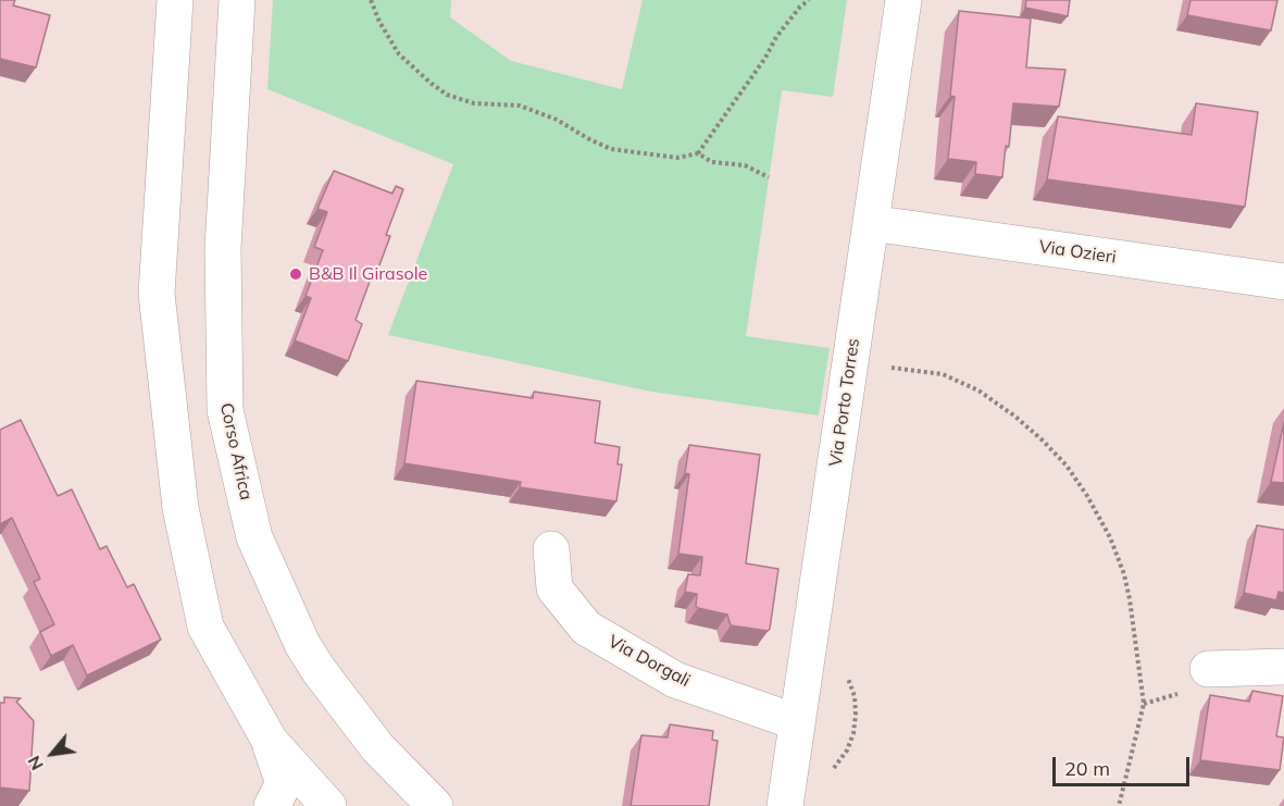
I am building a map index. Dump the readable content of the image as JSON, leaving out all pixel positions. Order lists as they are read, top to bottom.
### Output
{
  "streets": {
    "street": [
      "Via Ozieri",
      "Via Porto Torres",
      "Corso Africa",
      "Via Dorgali"
    ]
  },
  "crossings": [
    ["Via Ozieri", "Via Porto Torres"],
    ["Via Porto Torres", "Via Dorgali"]
  ],
  "places": ["B&B Il Girasole"],
  "scale_bar": "20 m",
  "north": "bottom left"
}
